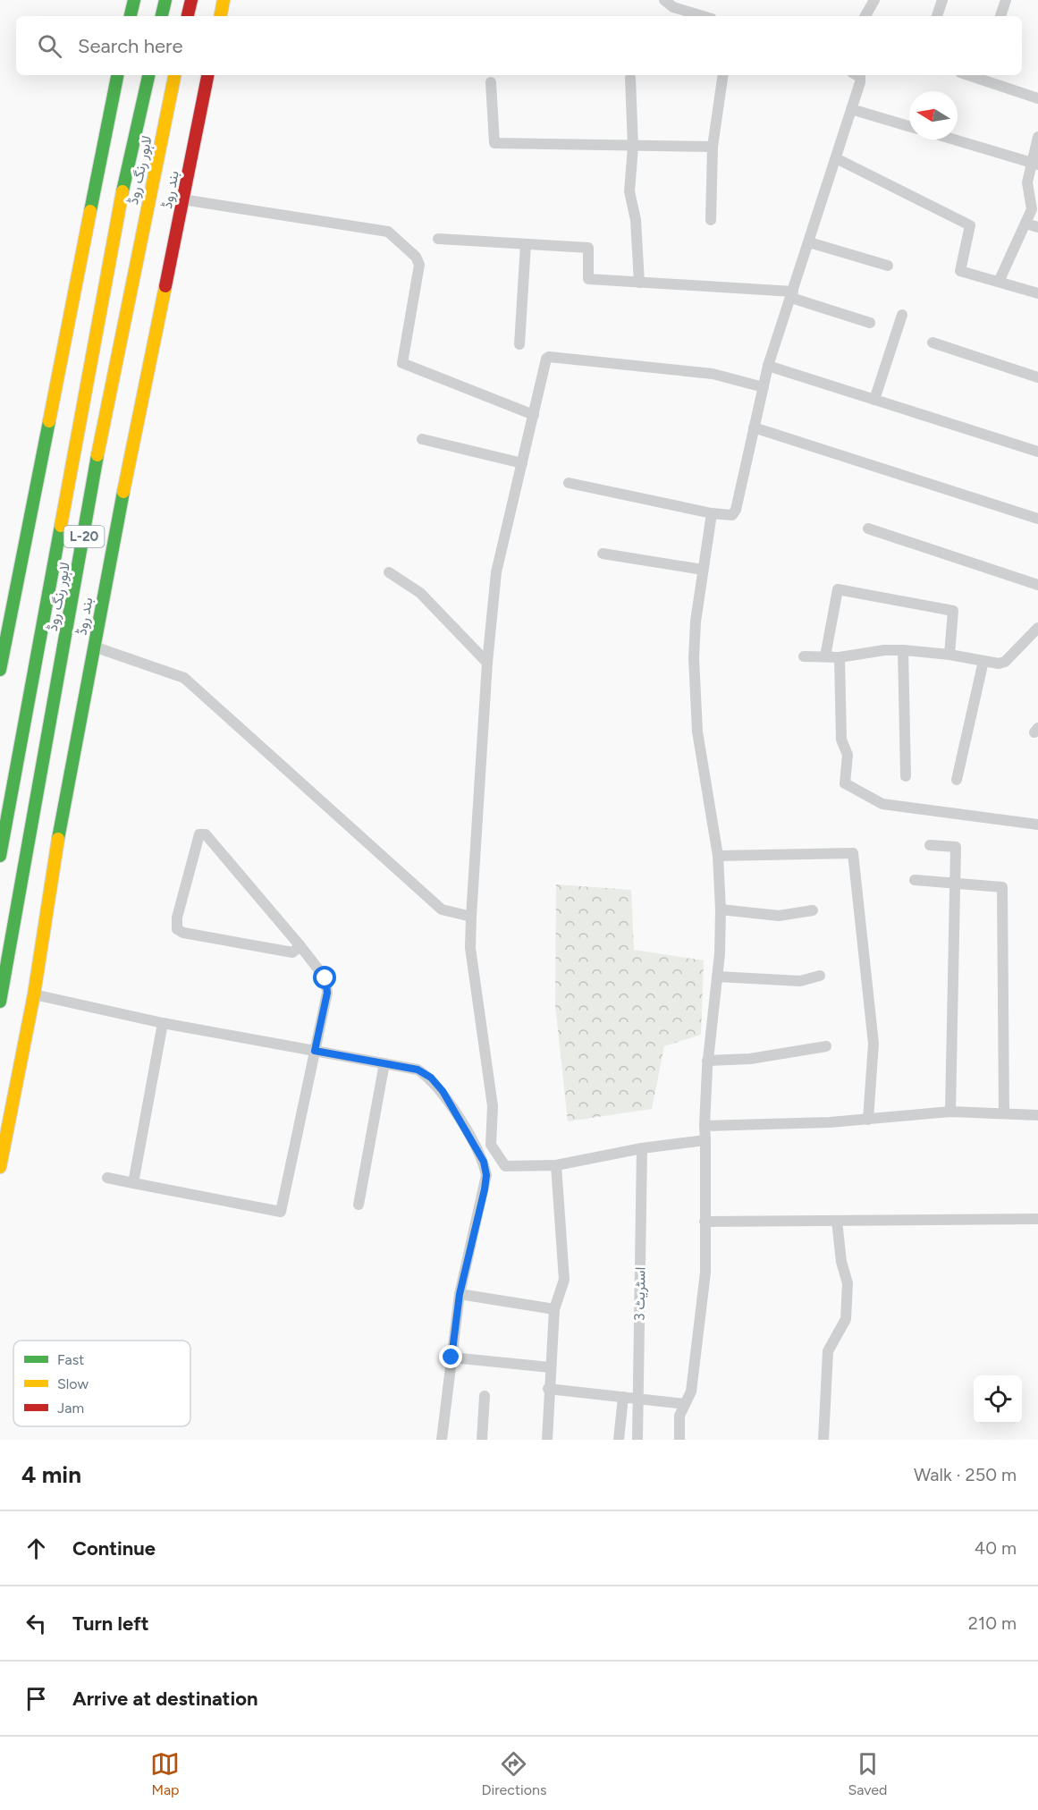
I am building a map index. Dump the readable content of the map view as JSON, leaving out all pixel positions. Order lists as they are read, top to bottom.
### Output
{
  "streets": {
    "main road": ["لاہور رنگ روڈ", "بند روڈ", "L-20"],
    "street": ["اسٹریٹ 3"]
  },
  "legend": ["Fast", "Slow", "Jam"],
  "north": "left",
  "page": {
    "search": "Search here",
    "heading": ["4 min", "Walk · 250 m"],
    "list": [
      ["Continue", "40 m"],
      ["Turn left", "210 m"],
      "Arrive at destination"
    ],
    "nav": ["Map", "Directions", "Saved"]
  }
}
